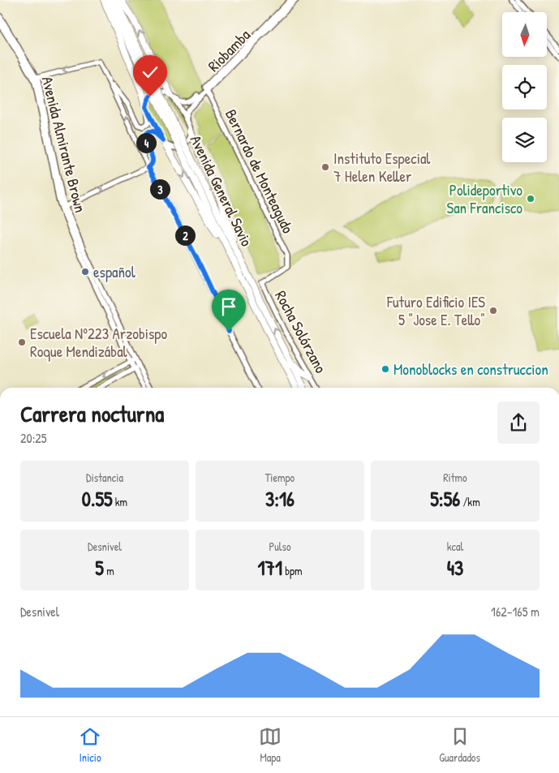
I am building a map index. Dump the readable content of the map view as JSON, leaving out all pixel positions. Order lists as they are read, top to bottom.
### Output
{
  "streets": {
    "highway": ["Avenida General Savio"],
    "main road": [
      "Riobamba",
      "Avenida Almirante Brown",
      "Bernardo de Monteagudo",
      "Rocha Solórzano"
    ]
  },
  "crossings": [
    ["Riobamba", "Bernardo de Monteagudo"],
    ["Bernardo de Monteagudo", "Rocha Solórzano"]
  ],
  "places": [
    "Instituto Especial 7 Helen Keller",
    "Polideportivo San Francisco",
    "español",
    "Futuro Edificio IES 5 \"Jose E. Tello\"",
    "Escuela Nº223 Arzobispo Roque Mendizábal",
    "Monoblocks en construccion"
  ],
  "north": "bottom",
  "page": {
    "pins": ["4", "3", "2"],
    "heading": ["Carrera nocturna", "20:25"],
    "stats": [
      ["Distancia", "0.55 km"],
      ["Tiempo", "3:16"],
      ["Ritmo", "5:56 /km"],
      ["Desnivel", "5 m"],
      ["Pulso", "171 bpm"],
      ["kcal", "43"]
    ],
    "chart": ["Desnivel", "162–165 m"],
    "tabs": ["Inicio", "Mapa", "Guardados"]
  }
}
